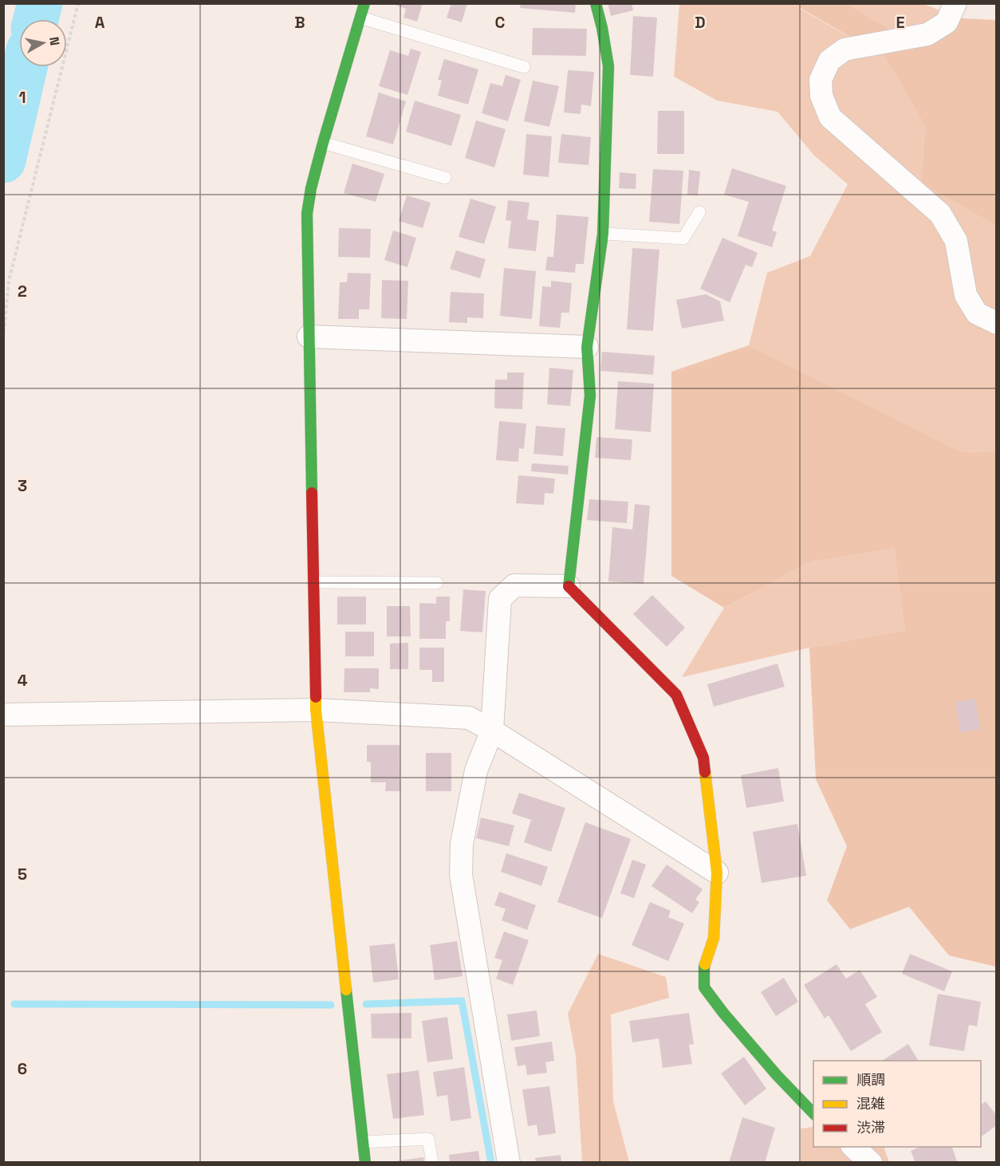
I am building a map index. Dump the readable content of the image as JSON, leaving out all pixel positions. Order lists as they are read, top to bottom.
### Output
{
  "legend": ["順調", "混雑", "渋滞"],
  "north": "right",
  "grid": {
    "columns": [
      "A",
      "B",
      "C",
      "D",
      "E"
    ],
    "rows": [
      "1",
      "2",
      "3",
      "4",
      "5",
      "6"
    ]
  }
}
